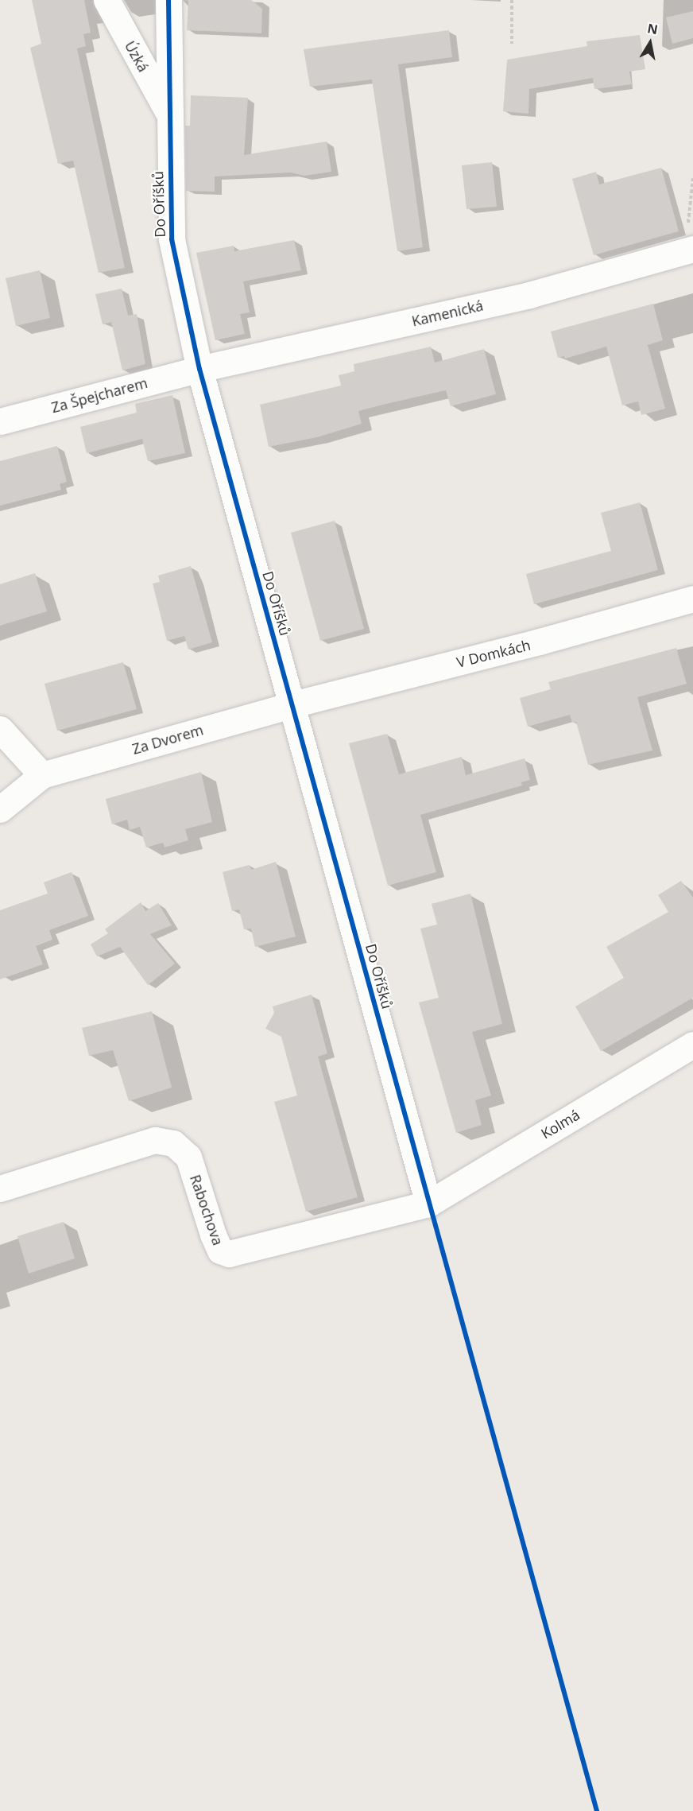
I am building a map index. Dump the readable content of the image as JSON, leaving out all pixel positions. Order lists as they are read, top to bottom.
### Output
{
  "streets": {
    "street": [
      "Úzká",
      "Do Oříšků",
      "Kamenická",
      "Za Špejcharem",
      "V Domkách",
      "Za Dvorem",
      "Kolmá",
      "Rabochova"
    ]
  },
  "crossings": [
    ["Úzká", "Do Oříšků"],
    ["Do Oříšků", "Kamenická"],
    ["Do Oříšků", "Za Špejcharem"],
    ["Do Oříšků", "V Domkách"],
    ["Do Oříšků", "Za Dvorem"],
    ["Do Oříšků", "Kolmá"],
    ["Do Oříšků", "Rabochova"],
    ["Kamenická", "Za Špejcharem"],
    ["V Domkách", "Za Dvorem"],
    ["Kolmá", "Rabochova"]
  ],
  "north": "top"
}
